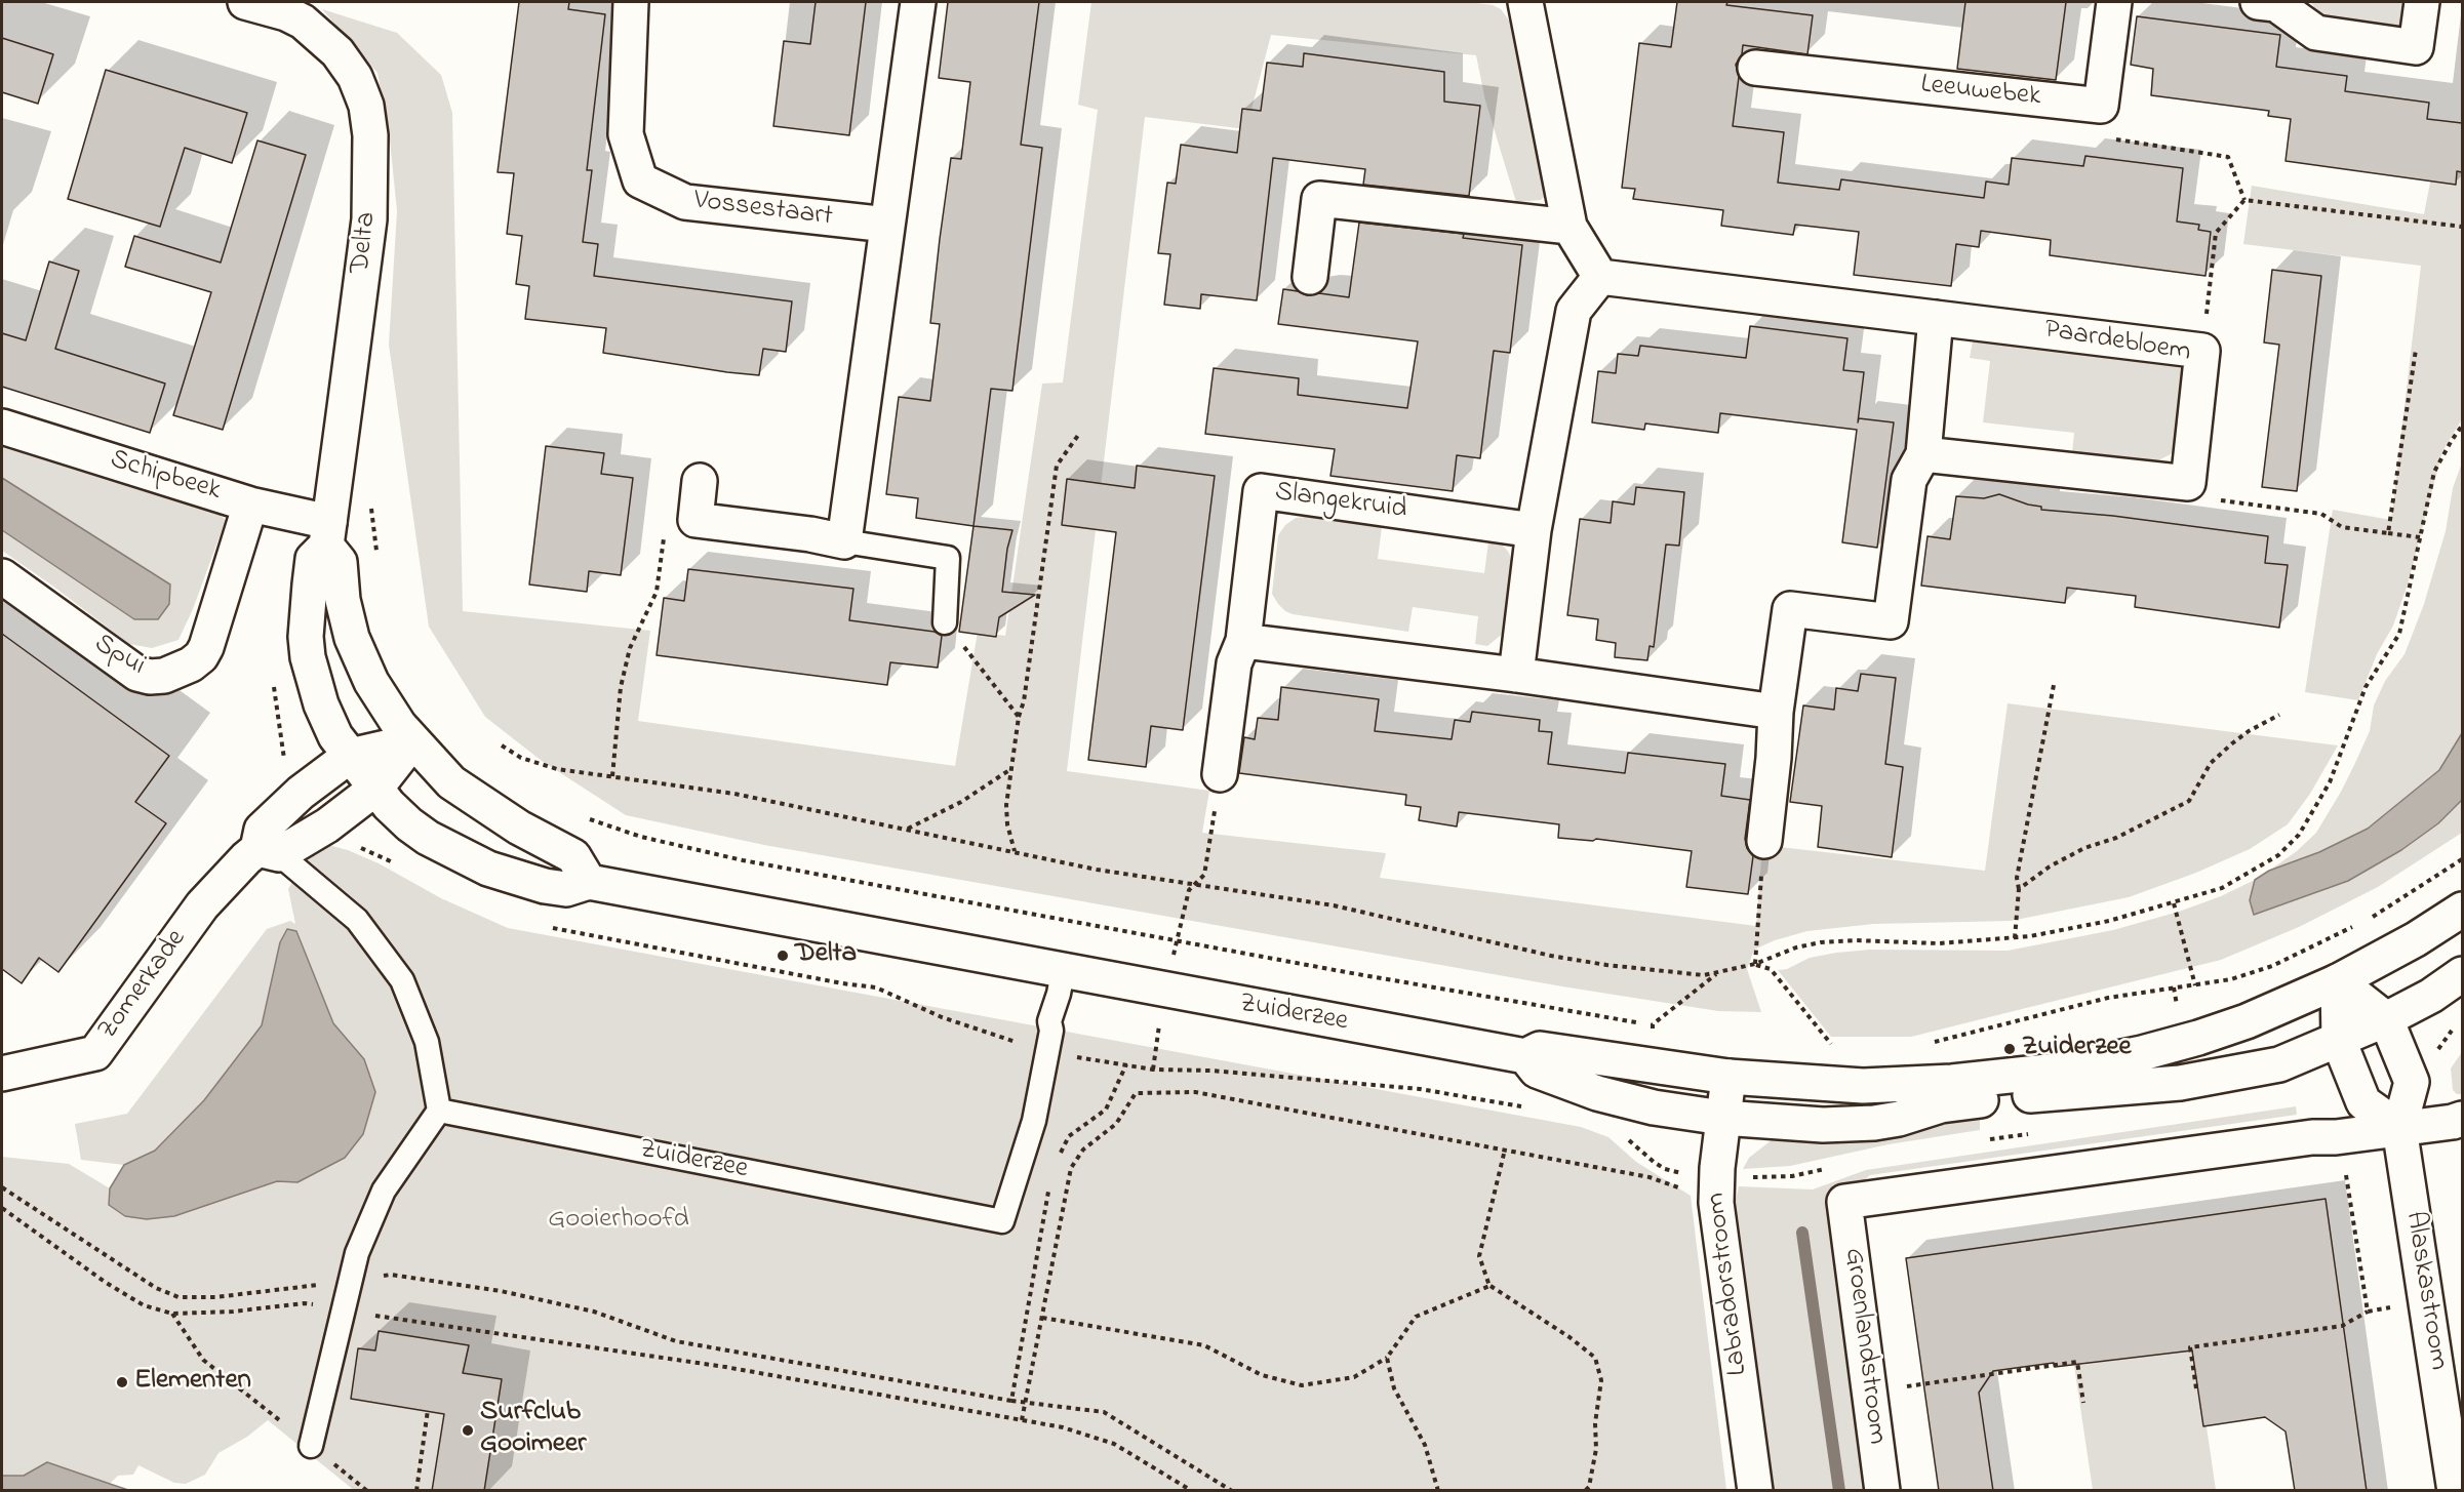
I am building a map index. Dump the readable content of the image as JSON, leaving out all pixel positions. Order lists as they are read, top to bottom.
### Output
{
  "streets": {
    "street": [
      "Leeuwebek",
      "Vossestaart",
      "Delta",
      "Paardebloem",
      "Schipbeek",
      "Slangekruid",
      "Spui",
      "Zomerkade",
      "Zuiderzee",
      "Labradorstroom",
      "Alaskastroom",
      "Groenlandstroom"
    ]
  },
  "crossings": [
    ["Delta", "Schipbeek"],
    ["Delta", "Zomerkade"],
    ["Delta", "Zuiderzee"],
    ["Schipbeek", "Spui"],
    ["Zomerkade", "Zuiderzee"],
    ["Zuiderzee", "Labradorstroom"],
    ["Zuiderzee", "Alaskastroom"],
    ["Alaskastroom", "Groenlandstroom"]
  ],
  "parks": ["Gooierhoofd"],
  "places": [
    "Delta",
    "Zuiderzee",
    "Elementen",
    "Surfclub Gooimeer"
  ]
}
